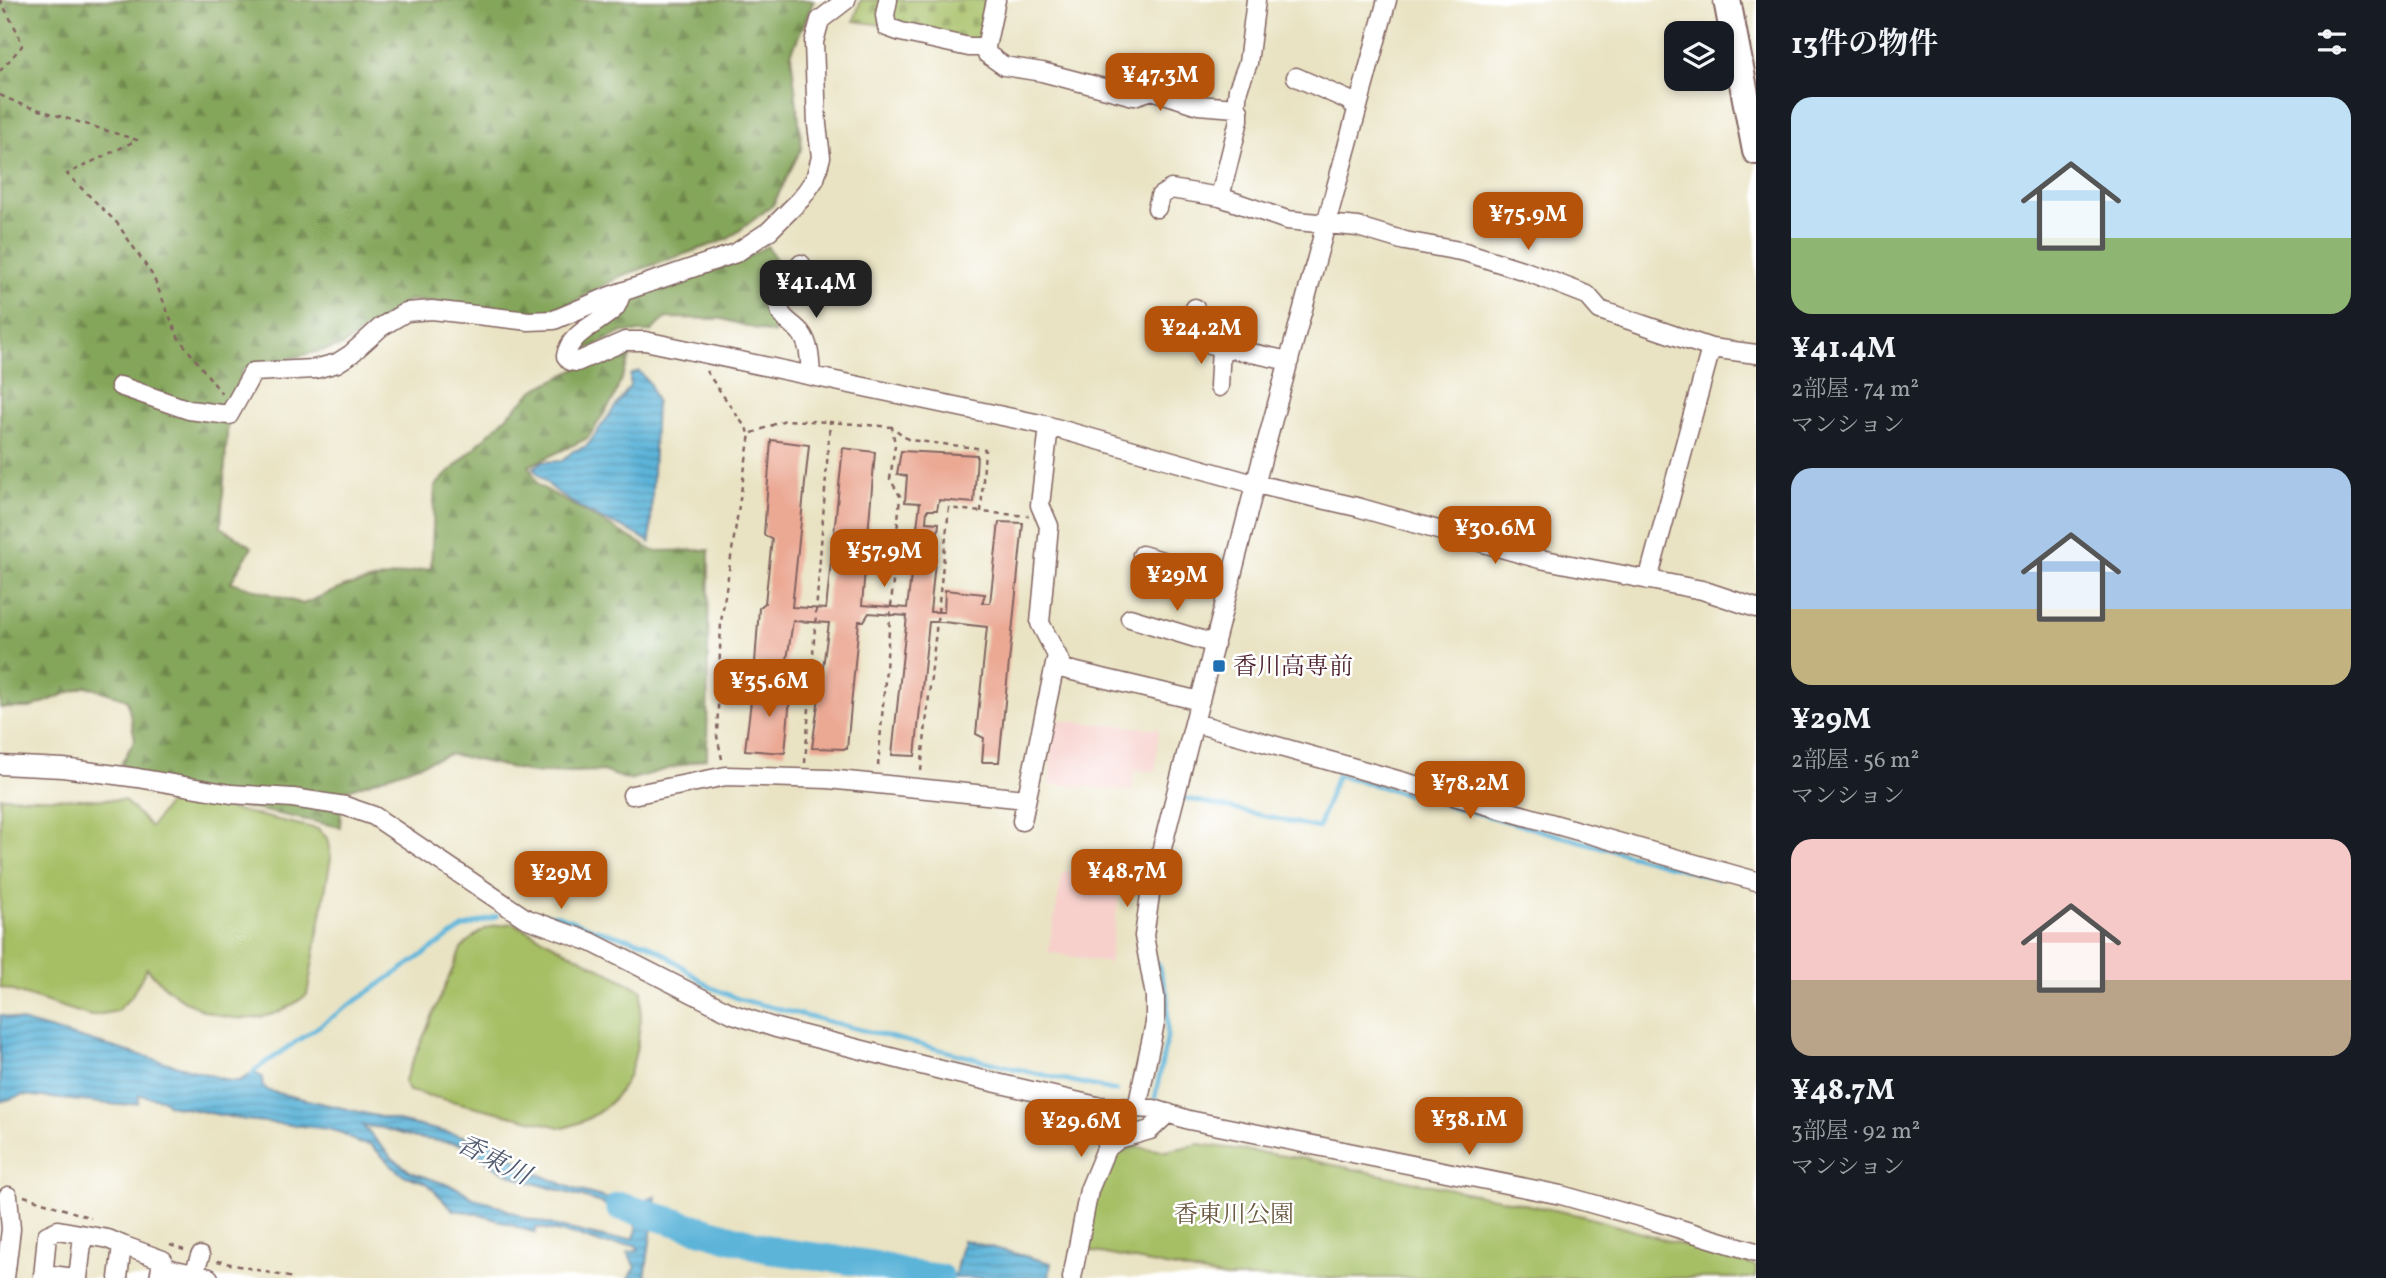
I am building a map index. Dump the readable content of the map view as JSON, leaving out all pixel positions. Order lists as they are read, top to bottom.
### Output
{
  "water": ["香東川"],
  "parks": ["香東川公園"],
  "places": {
    "transit": ["香川高専前"]
  },
  "page": {
    "heading": "13件の物件",
    "price": [
      "¥47.3M",
      "¥75.9M",
      "¥41.4M",
      "¥24.2M",
      "¥30.6M",
      "¥57.9M",
      "¥29M",
      "¥35.6M",
      "¥78.2M",
      "¥48.7M",
      "¥29M",
      "¥38.1M",
      "¥29.6M"
    ],
    "list": [
      {
        "name": "¥41.4M",
        "note": "2部屋 · 74 m² · マンション"
      },
      {
        "name": "¥29M",
        "note": "2部屋 · 56 m² · マンション"
      },
      {
        "name": "¥48.7M",
        "note": "3部屋 · 92 m² · マンション"
      }
    ]
  }
}
